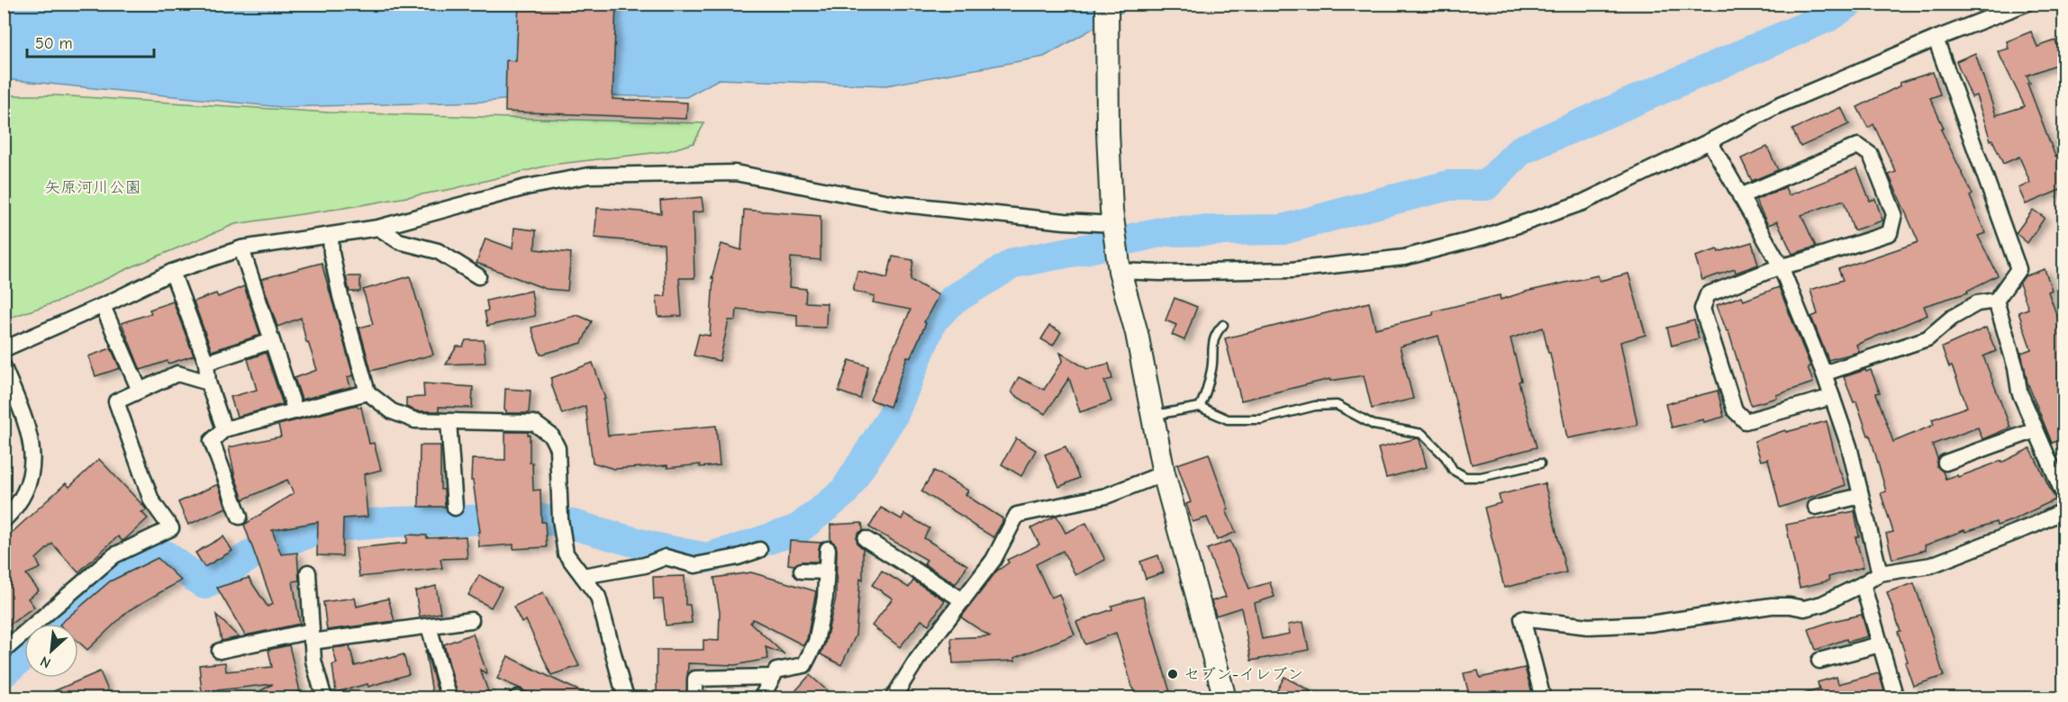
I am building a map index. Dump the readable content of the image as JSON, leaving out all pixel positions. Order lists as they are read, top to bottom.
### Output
{
  "parks": ["矢原河川公園"],
  "places": ["セブン-イレブン"],
  "scale_bar": "50 m",
  "north": "bottom left"
}
